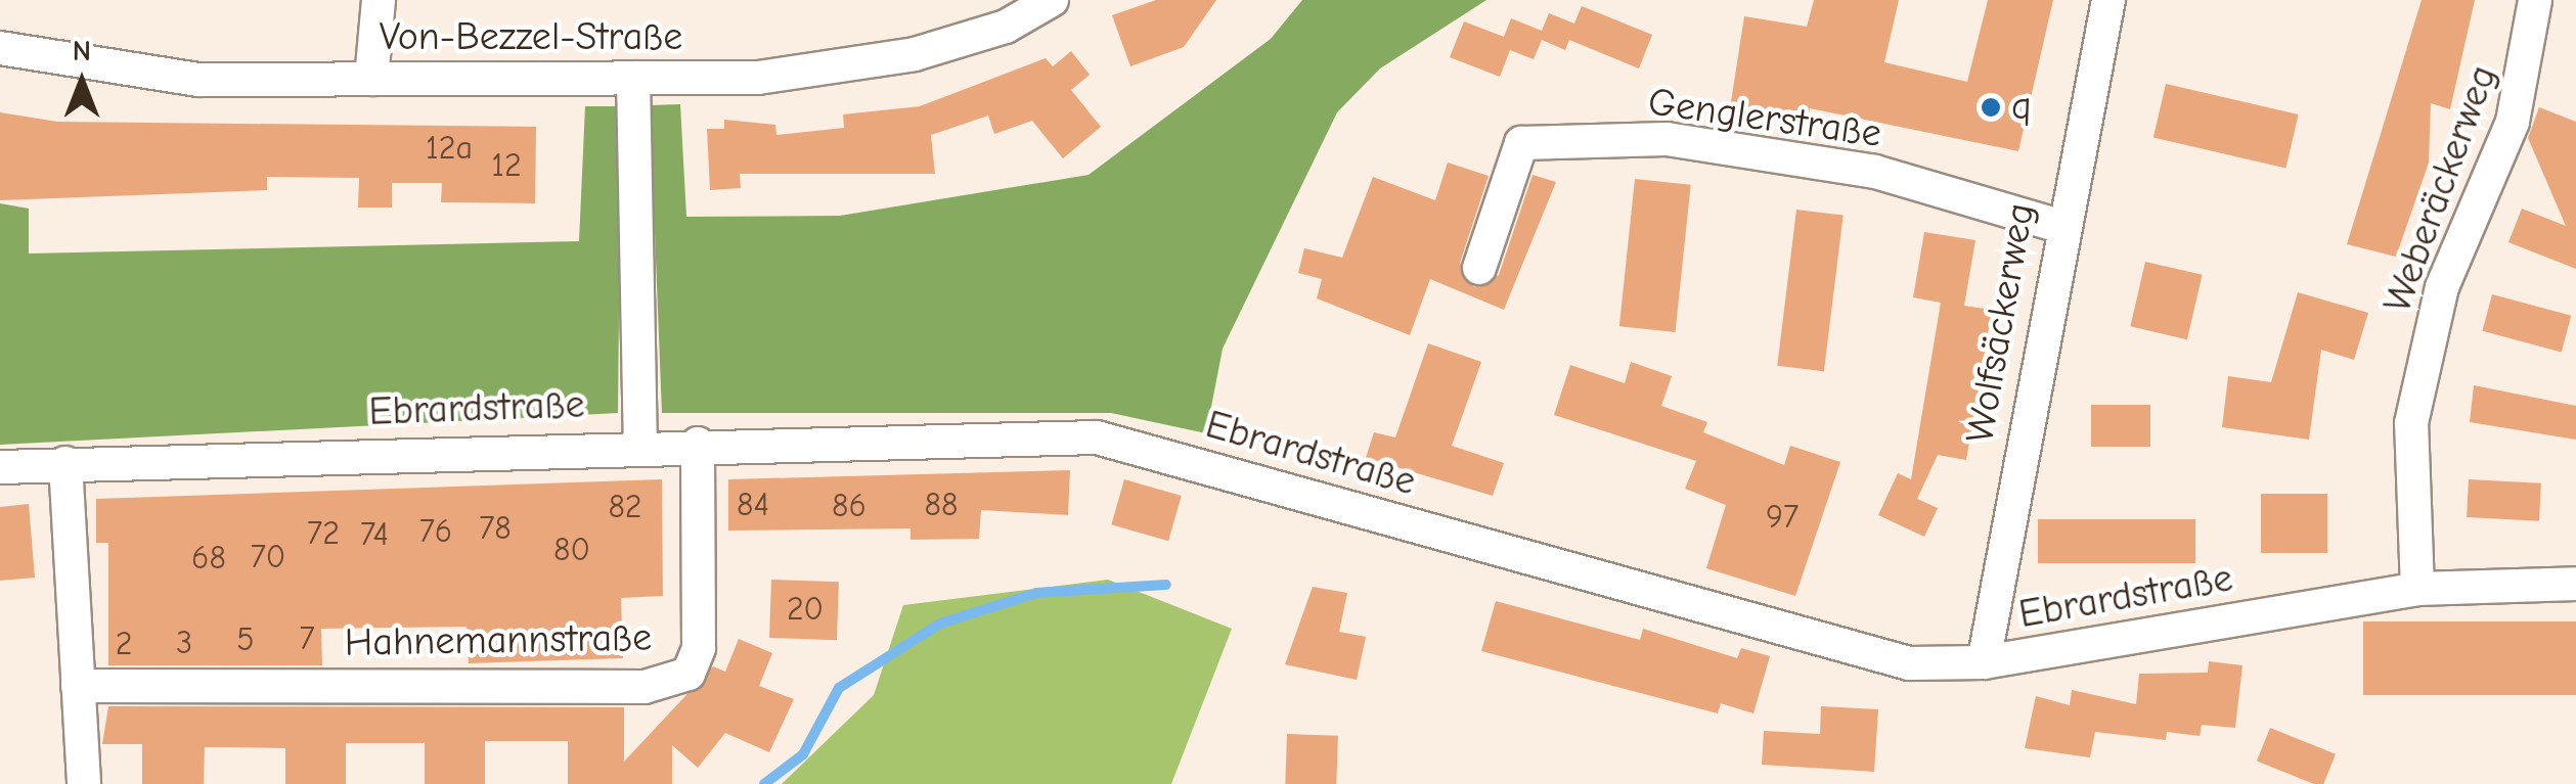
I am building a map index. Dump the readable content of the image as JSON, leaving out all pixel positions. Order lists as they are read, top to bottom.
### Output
{
  "streets": {
    "street": [
      "Von-Bezzel-Straße",
      "Genglerstraße",
      "Weberäckerweg",
      "Wolfsäckerweg",
      "Ebrardstraße",
      "Hahnemannstraße"
    ]
  },
  "crossings": [
    ["Genglerstraße", "Wolfsäckerweg"],
    ["Weberäckerweg", "Ebrardstraße"],
    ["Wolfsäckerweg", "Ebrardstraße"],
    ["Ebrardstraße", "Hahnemannstraße"]
  ],
  "places": ["q"],
  "house_numbers": [
    "12a",
    "12",
    "84",
    "88",
    "86",
    "82",
    "97",
    "78",
    "76",
    "72",
    "74",
    "80",
    "70",
    "68",
    "20",
    "7",
    "5",
    "3",
    "2"
  ],
  "north": "top"
}
